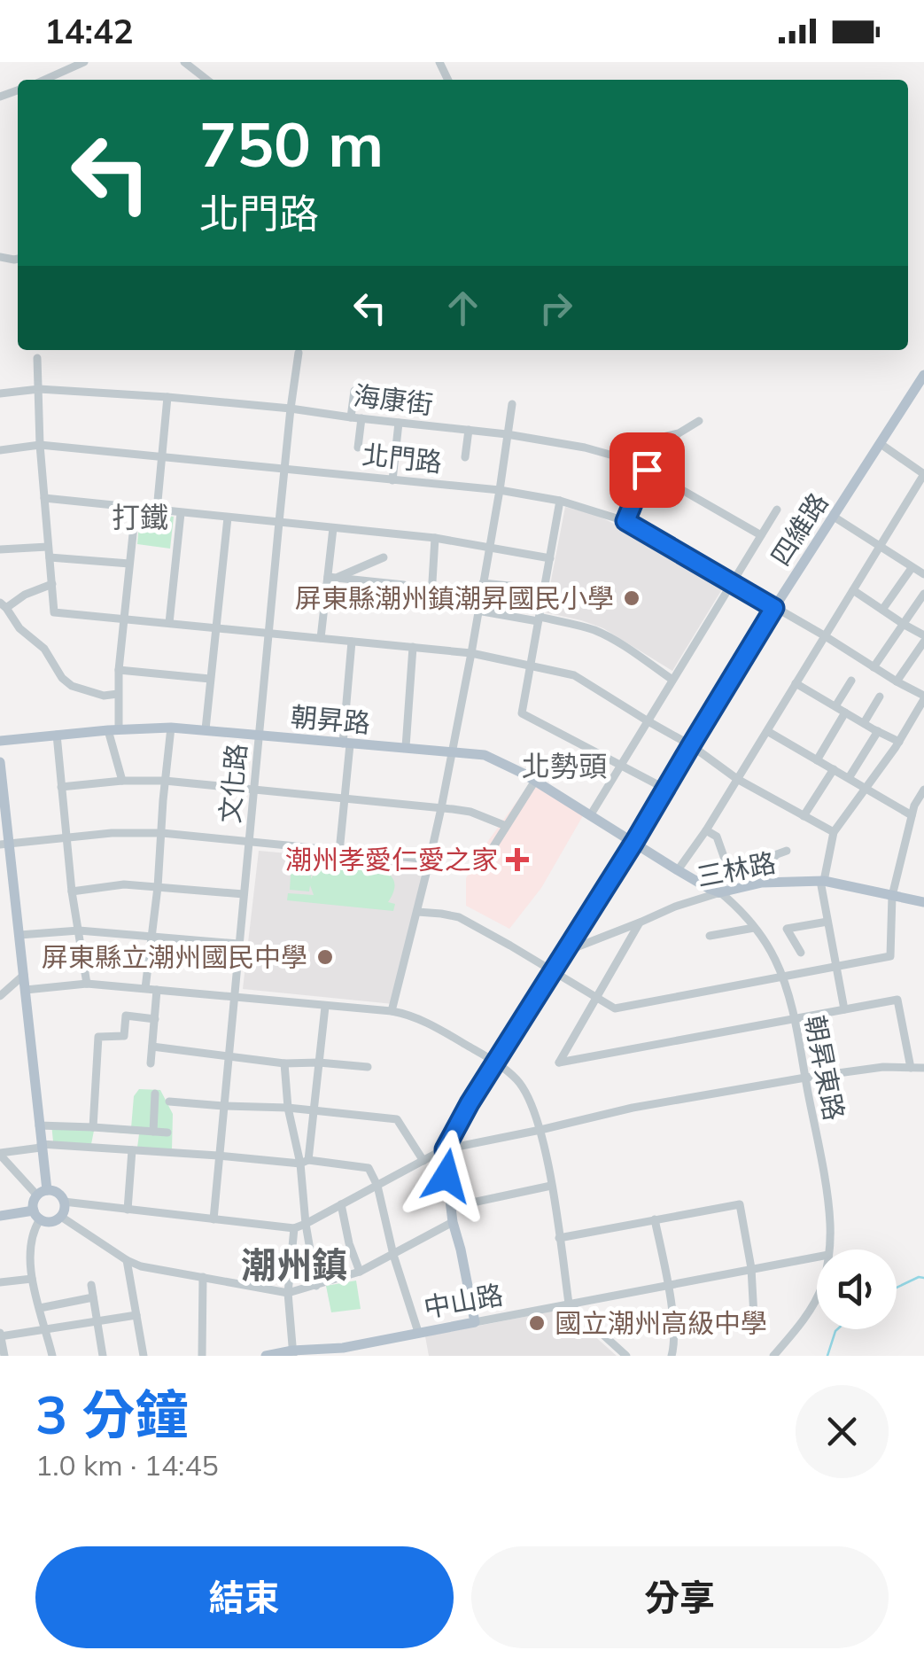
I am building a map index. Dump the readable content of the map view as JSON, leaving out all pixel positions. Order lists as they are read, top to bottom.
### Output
{
  "streets": {
    "main road": [
      "四維路",
      "朝昇路",
      "三林路",
      "朝昇東路",
      "中山路"
    ],
    "street": ["海康街", "北門路", "文化路"]
  },
  "crossings": [
    ["海康街", "文化路"],
    ["北門路", "四維路"],
    ["北門路", "文化路"],
    ["四維路", "朝昇路"],
    ["四維路", "三林路"],
    ["四維路", "朝昇東路"],
    ["朝昇路", "文化路"],
    ["朝昇路", "朝昇東路"],
    ["三林路", "朝昇東路"]
  ],
  "districts": ["打鐵", "北勢頭", "潮州鎮"],
  "places": {
    "other": ["屏東縣潮州鎮潮昇國民小學", "屏東縣立潮州國民中學", "國立潮州高級中學"],
    "health": ["潮州孝愛仁愛之家"]
  },
  "page": {
    "status": "14:42",
    "turn": ["750 m", "北門路"],
    "heading": ["3 分鐘", "1.0 km · 14:45"],
    "buttons": ["結束", "分享"]
  }
}
